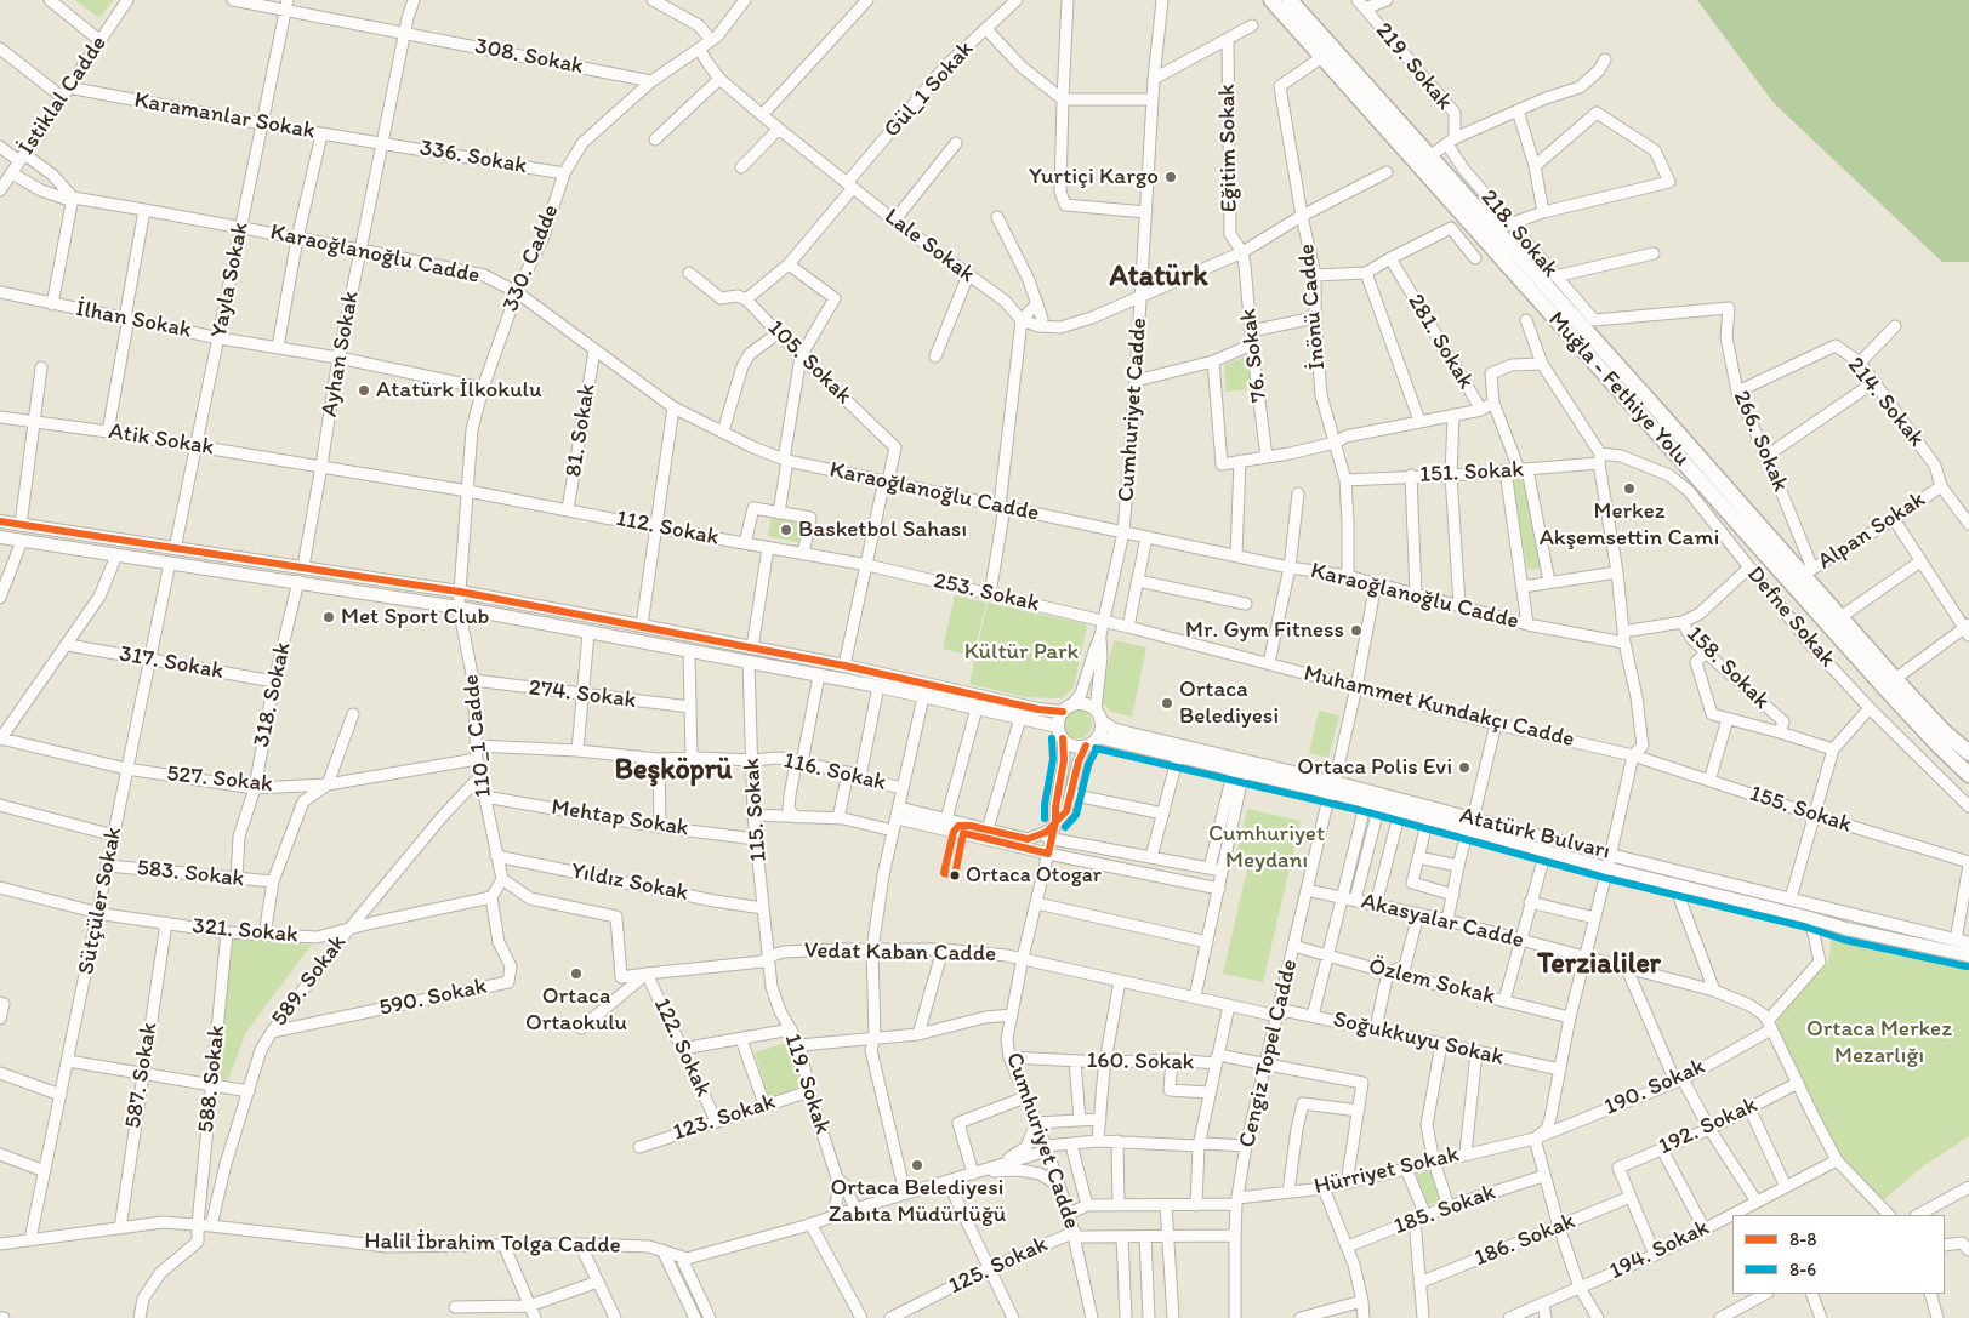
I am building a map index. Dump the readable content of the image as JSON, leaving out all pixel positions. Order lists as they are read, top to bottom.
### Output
{
  "streets": {
    "highway": ["Muğla - Fethiye Yolu"],
    "main road": ["Atatürk Bulvarı"],
    "street": [
      "308. Sokak",
      "219. Sokak",
      "Gül_1 Sokak",
      "İstiklal Cadde",
      "Karamanlar Sokak",
      "Eğitim Sokak",
      "336. Sokak",
      "218. Sokak",
      "Lale Sokak",
      "Karaoğlanoğlu Cadde",
      "330. Cadde",
      "Yayla Sokak",
      "İnönü Cadde",
      "İlhan Sokak",
      "281. Sokak",
      "Ayhan Sokak",
      "76. Sokak",
      "105. Sokak",
      "214. Sokak",
      "Cumhuriyet Cadde",
      "81. Sokak",
      "Atik Sokak",
      "266. Sokak",
      "151. Sokak",
      "112. Sokak",
      "Alpan Sokak",
      "253. Sokak",
      "Defne Sokak",
      "317. Sokak",
      "158. Sokak",
      "318. Sokak",
      "274. Sokak",
      "Muhammet Kundakçı Cadde",
      "110_1 Cadde",
      "116. Sokak",
      "527. Sokak",
      "115. Sokak",
      "155. Sokak",
      "Mehtap Sokak",
      "583. Sokak",
      "Yıldız Sokak",
      "Sütçüler Sokak",
      "Akasyalar Cadde",
      "321. Sokak",
      "Vedat Kaban Cadde",
      "589. Sokak",
      "Özlem Sokak",
      "590. Sokak",
      "Soğukkuyu Sokak",
      "122. Sokak",
      "Cengiz Topel Cadde",
      "160. Sokak",
      "587. Sokak",
      "588. Sokak",
      "119. Sokak",
      "190. Sokak",
      "123. Sokak",
      "192. Sokak",
      "Hürriyet Sokak",
      "185. Sokak",
      "186. Sokak",
      "Halil İbrahim Tolga Cadde",
      "194. Sokak",
      "125. Sokak"
    ]
  },
  "crossings": [
    ["308. Sokak", "330. Cadde"],
    ["308. Sokak", "Yayla Sokak"],
    ["308. Sokak", "Ayhan Sokak"],
    ["219. Sokak", "218. Sokak"],
    ["Gül_1 Sokak", "Lale Sokak"],
    ["Gül_1 Sokak", "105. Sokak"],
    ["İstiklal Cadde", "Karamanlar Sokak"],
    ["İstiklal Cadde", "Karaoğlanoğlu Cadde"],
    ["Karamanlar Sokak", "336. Sokak"],
    ["Karamanlar Sokak", "Yayla Sokak"],
    ["Karamanlar Sokak", "Ayhan Sokak"],
    ["Eğitim Sokak", "76. Sokak"],
    ["336. Sokak", "330. Cadde"],
    ["336. Sokak", "Ayhan Sokak"],
    ["218. Sokak", "266. Sokak"],
    ["Lale Sokak", "330. Cadde"],
    ["Karaoğlanoğlu Cadde", "330. Cadde"],
    ["Karaoğlanoğlu Cadde", "Yayla Sokak"],
    ["Karaoğlanoğlu Cadde", "İnönü Cadde"],
    ["Karaoğlanoğlu Cadde", "Ayhan Sokak"],
    ["Karaoğlanoğlu Cadde", "105. Sokak"],
    ["Karaoğlanoğlu Cadde", "Cumhuriyet Cadde"],
    ["Karaoğlanoğlu Cadde", "81. Sokak"],
    ["Karaoğlanoğlu Cadde", "158. Sokak"],
    ["330. Cadde", "İlhan Sokak"],
    ["330. Cadde", "Atik Sokak"],
    ["330. Cadde", "112. Sokak"],
    ["330. Cadde", "110_1 Cadde"],
    ["Yayla Sokak", "İlhan Sokak"],
    ["Yayla Sokak", "Atik Sokak"],
    ["İnönü Cadde", "Muğla - Fethiye Yolu"],
    ["İnönü Cadde", "151. Sokak"],
    ["İlhan Sokak", "Ayhan Sokak"],
    ["281. Sokak", "151. Sokak"],
    ["Ayhan Sokak", "Atik Sokak"],
    ["Muğla - Fethiye Yolu", "266. Sokak"],
    ["Muğla - Fethiye Yolu", "Alpan Sokak"],
    ["214. Sokak", "266. Sokak"],
    ["214. Sokak", "Alpan Sokak"],
    ["Cumhuriyet Cadde", "253. Sokak"],
    ["Cumhuriyet Cadde", "Muhammet Kundakçı Cadde"],
    ["Cumhuriyet Cadde", "Atatürk Bulvarı"],
    ["Cumhuriyet Cadde", "Vedat Kaban Cadde"],
    ["Cumhuriyet Cadde", "160. Sokak"],
    ["Cumhuriyet Cadde", "125. Sokak"],
    ["81. Sokak", "112. Sokak"],
    ["Atik Sokak", "112. Sokak"],
    ["266. Sokak", "Alpan Sokak"],
    ["151. Sokak", "Defne Sokak"],
    ["112. Sokak", "253. Sokak"],
    ["253. Sokak", "Muhammet Kundakçı Cadde"],
    ["317. Sokak", "318. Sokak"],
    ["317. Sokak", "Sütçüler Sokak"],
    ["318. Sokak", "527. Sokak"],
    ["318. Sokak", "583. Sokak"],
    ["274. Sokak", "110_1 Cadde"],
    ["Muhammet Kundakçı Cadde", "155. Sokak"],
    ["110_1 Cadde", "116. Sokak"],
    ["110_1 Cadde", "527. Sokak"],
    ["110_1 Cadde", "Mehtap Sokak"],
    ["110_1 Cadde", "Yıldız Sokak"],
    ["110_1 Cadde", "Vedat Kaban Cadde"],
    ["110_1 Cadde", "589. Sokak"],
    ["116. Sokak", "115. Sokak"],
    ["527. Sokak", "Sütçüler Sokak"],
    ["115. Sokak", "Mehtap Sokak"],
    ["115. Sokak", "Yıldız Sokak"],
    ["115. Sokak", "Vedat Kaban Cadde"],
    ["115. Sokak", "119. Sokak"],
    ["Atatürk Bulvarı", "Cengiz Topel Cadde"],
    ["Atatürk Bulvarı", "190. Sokak"],
    ["583. Sokak", "Sütçüler Sokak"],
    ["Sütçüler Sokak", "321. Sokak"],
    ["Sütçüler Sokak", "Halil İbrahim Tolga Cadde"],
    ["Akasyalar Cadde", "Cengiz Topel Cadde"],
    ["Akasyalar Cadde", "190. Sokak"],
    ["Akasyalar Cadde", "192. Sokak"],
    ["Akasyalar Cadde", "194. Sokak"],
    ["321. Sokak", "589. Sokak"],
    ["321. Sokak", "590. Sokak"],
    ["321. Sokak", "587. Sokak"],
    ["321. Sokak", "588. Sokak"],
    ["Vedat Kaban Cadde", "Soğukkuyu Sokak"],
    ["Vedat Kaban Cadde", "122. Sokak"],
    ["Vedat Kaban Cadde", "119. Sokak"],
    ["589. Sokak", "590. Sokak"],
    ["589. Sokak", "Halil İbrahim Tolga Cadde"],
    ["Özlem Sokak", "Cengiz Topel Cadde"],
    ["Soğukkuyu Sokak", "Cengiz Topel Cadde"],
    ["122. Sokak", "123. Sokak"],
    ["Cengiz Topel Cadde", "160. Sokak"],
    ["Cengiz Topel Cadde", "Hürriyet Sokak"],
    ["587. Sokak", "Halil İbrahim Tolga Cadde"],
    ["588. Sokak", "Halil İbrahim Tolga Cadde"],
    ["119. Sokak", "123. Sokak"],
    ["190. Sokak", "Hürriyet Sokak"],
    ["192. Sokak", "186. Sokak"]
  ],
  "districts": ["Atatürk", "Beşköprü", "Terzialiler"],
  "parks": ["Kültür Park", "Cumhuriyet Meydanı", "Ortaca Merkez Mezarlığı"],
  "places": [
    "Yurtiçi Kargo",
    "Atatürk İlkokulu",
    "Merkez Akşemsettin Cami",
    "Basketbol Sahası",
    "Met Sport Club",
    "Mr. Gym Fitness",
    "Ortaca Belediyesi",
    "Ortaca Polis Evi",
    "Ortaca Otogar",
    "Ortaca Ortaokulu",
    "Ortaca Belediyesi Zabıta Müdürlüğü"
  ],
  "lines": ["transit line 8-8", "transit line 8-6"],
  "legend": ["8-8", "8-6"]
}
